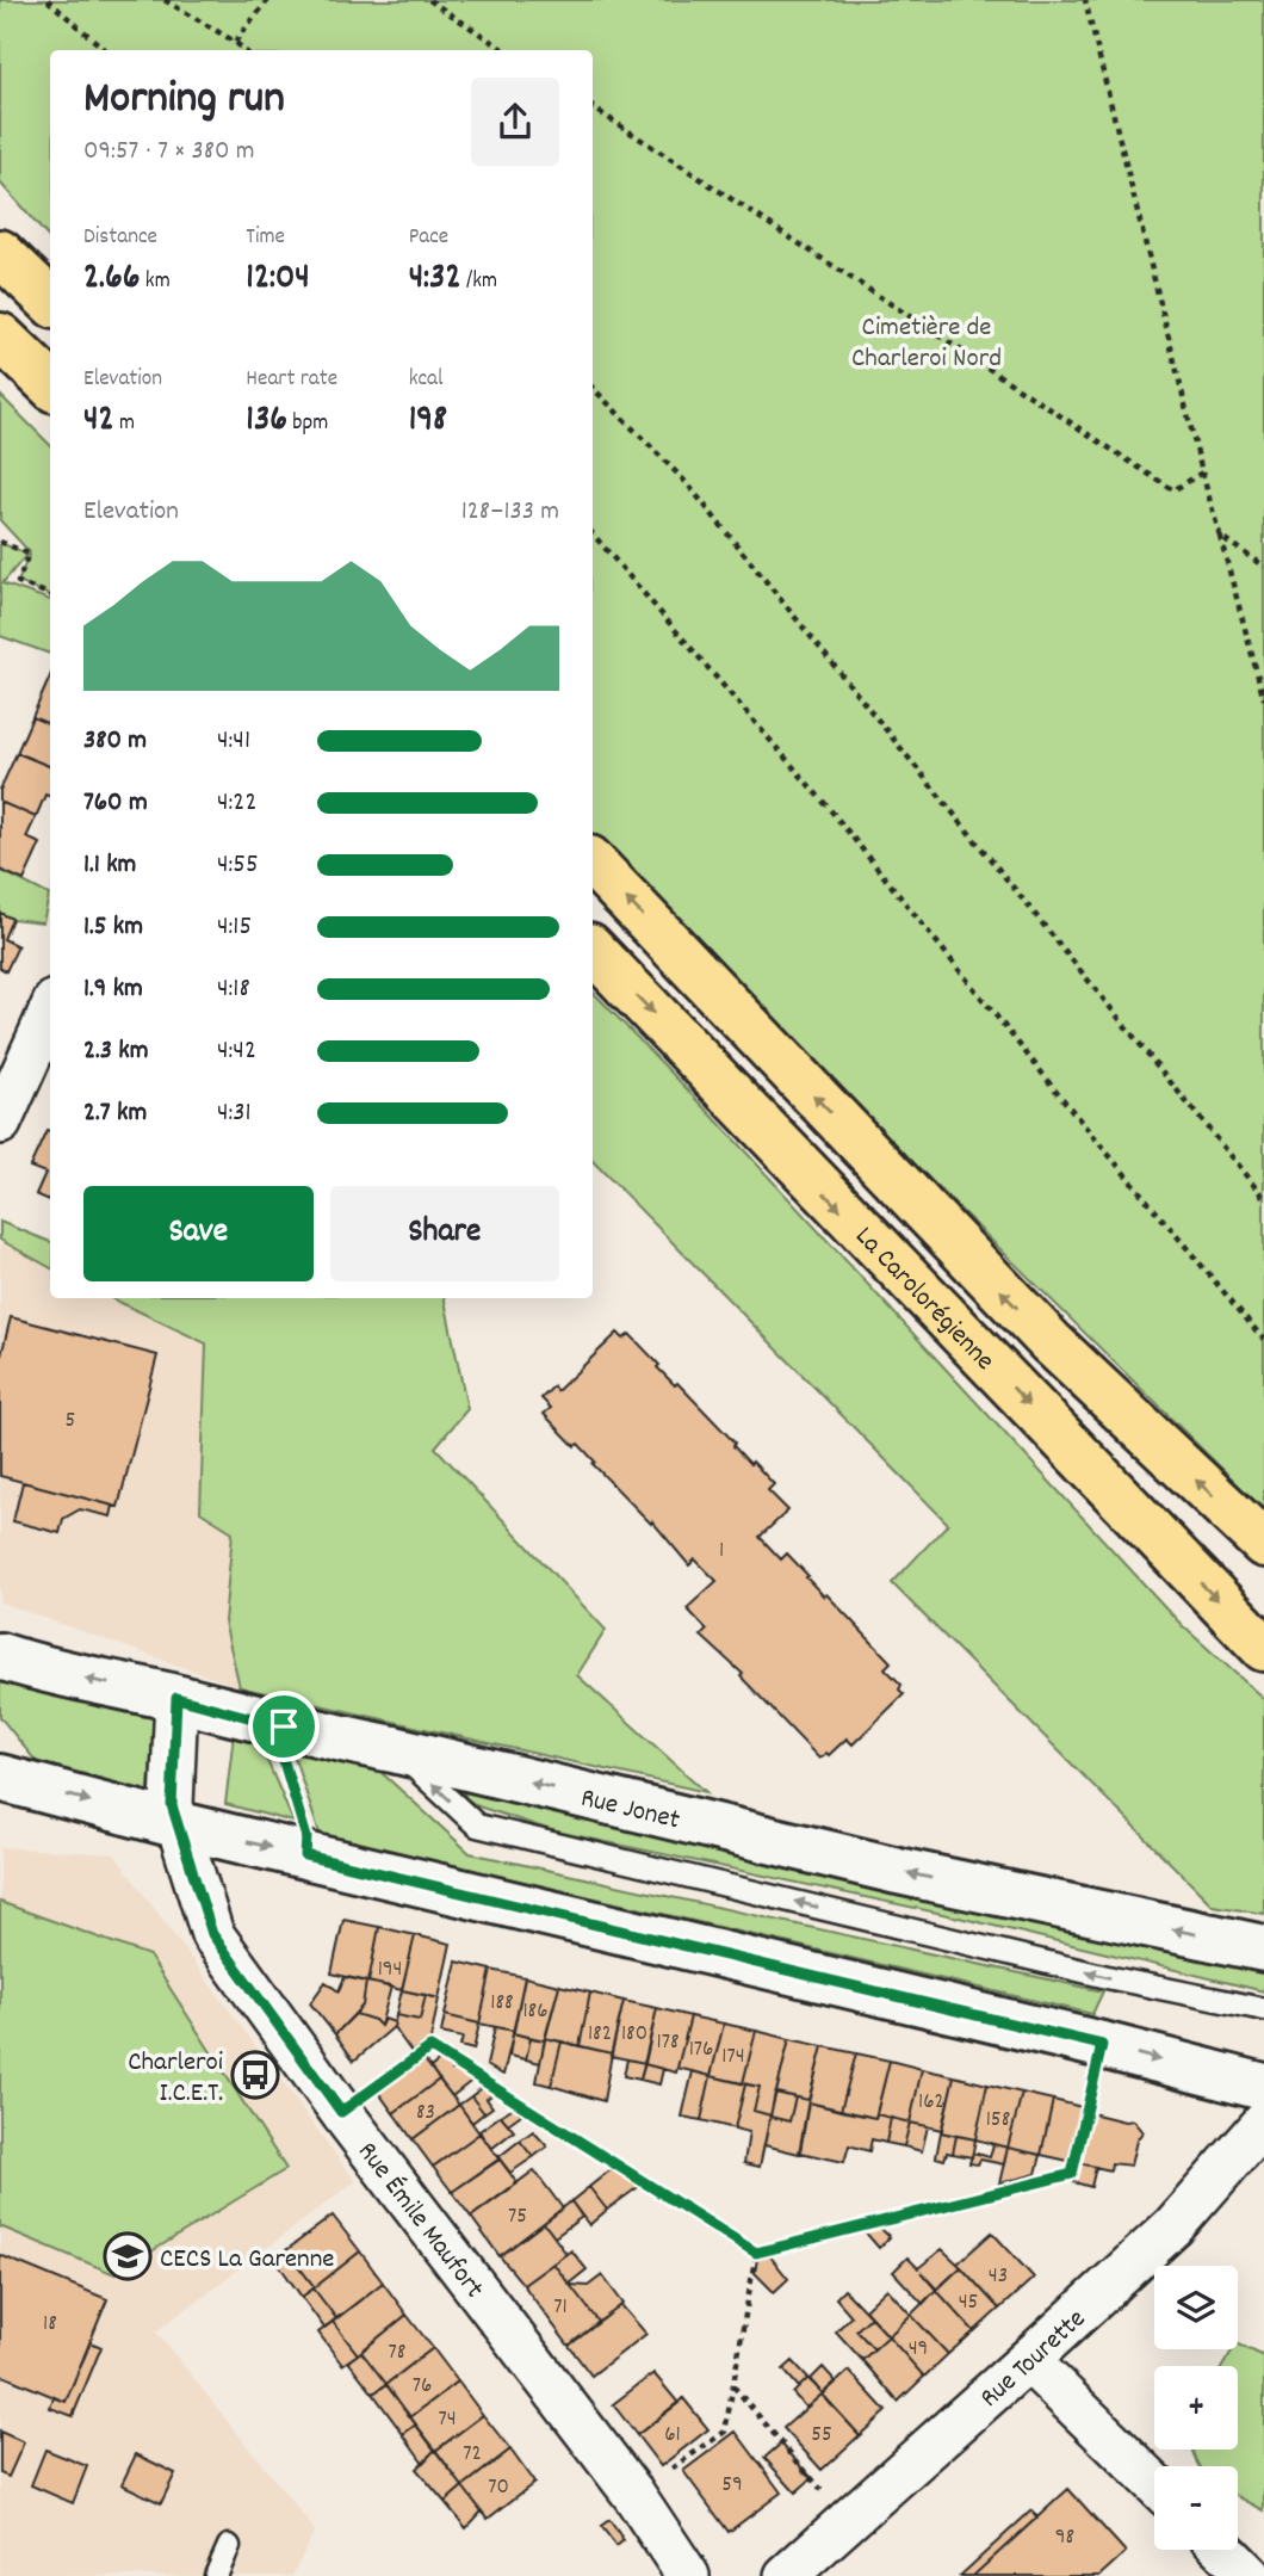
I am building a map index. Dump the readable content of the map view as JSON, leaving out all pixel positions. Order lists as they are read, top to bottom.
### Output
{
  "streets": {
    "highway": ["La Carolorégienne"],
    "street": ["Rue Jonet", "Rue Émile Maufort", "Rue Tourette"]
  },
  "crossings": [
    ["Rue Jonet", "Rue Émile Maufort"]
  ],
  "parks": ["Cimetière de Charleroi Nord"],
  "places": {
    "bus stop": ["Charleroi I.C.E.T."],
    "school or university": ["CECS La Garenne"]
  },
  "house_numbers": [
    "5",
    "1",
    "194",
    "188",
    "186",
    "182",
    "180",
    "178",
    "176",
    "174",
    "162",
    "83",
    "158",
    "75",
    "43",
    "45",
    "71",
    "18",
    "49",
    "78",
    "76",
    "74",
    "61",
    "55",
    "72",
    "59",
    "70",
    "98"
  ],
  "page": {
    "heading": ["Morning run", "09:57 · 7 × 380 m"],
    "stats": [
      ["Distance", "2.66 km"],
      ["Time", "12:04"],
      ["Pace", "4:32 /km"],
      ["Elevation", "42 m"],
      ["Heart rate", "136 bpm"],
      ["kcal", "198"]
    ],
    "chart": ["Elevation", "128–133 m"],
    "list": [
      {
        "name": "380 m",
        "note": "4:41"
      },
      {
        "name": "760 m",
        "note": "4:22"
      },
      {
        "name": "1.1 km",
        "note": "4:55"
      },
      {
        "name": "1.5 km",
        "note": "4:15"
      },
      {
        "name": "1.9 km",
        "note": "4:18"
      },
      {
        "name": "2.3 km",
        "note": "4:42"
      },
      {
        "name": "2.7 km",
        "note": "4:31"
      }
    ],
    "buttons": ["Save", "Share"],
    "map_buttons": ["+", "−"]
  }
}
